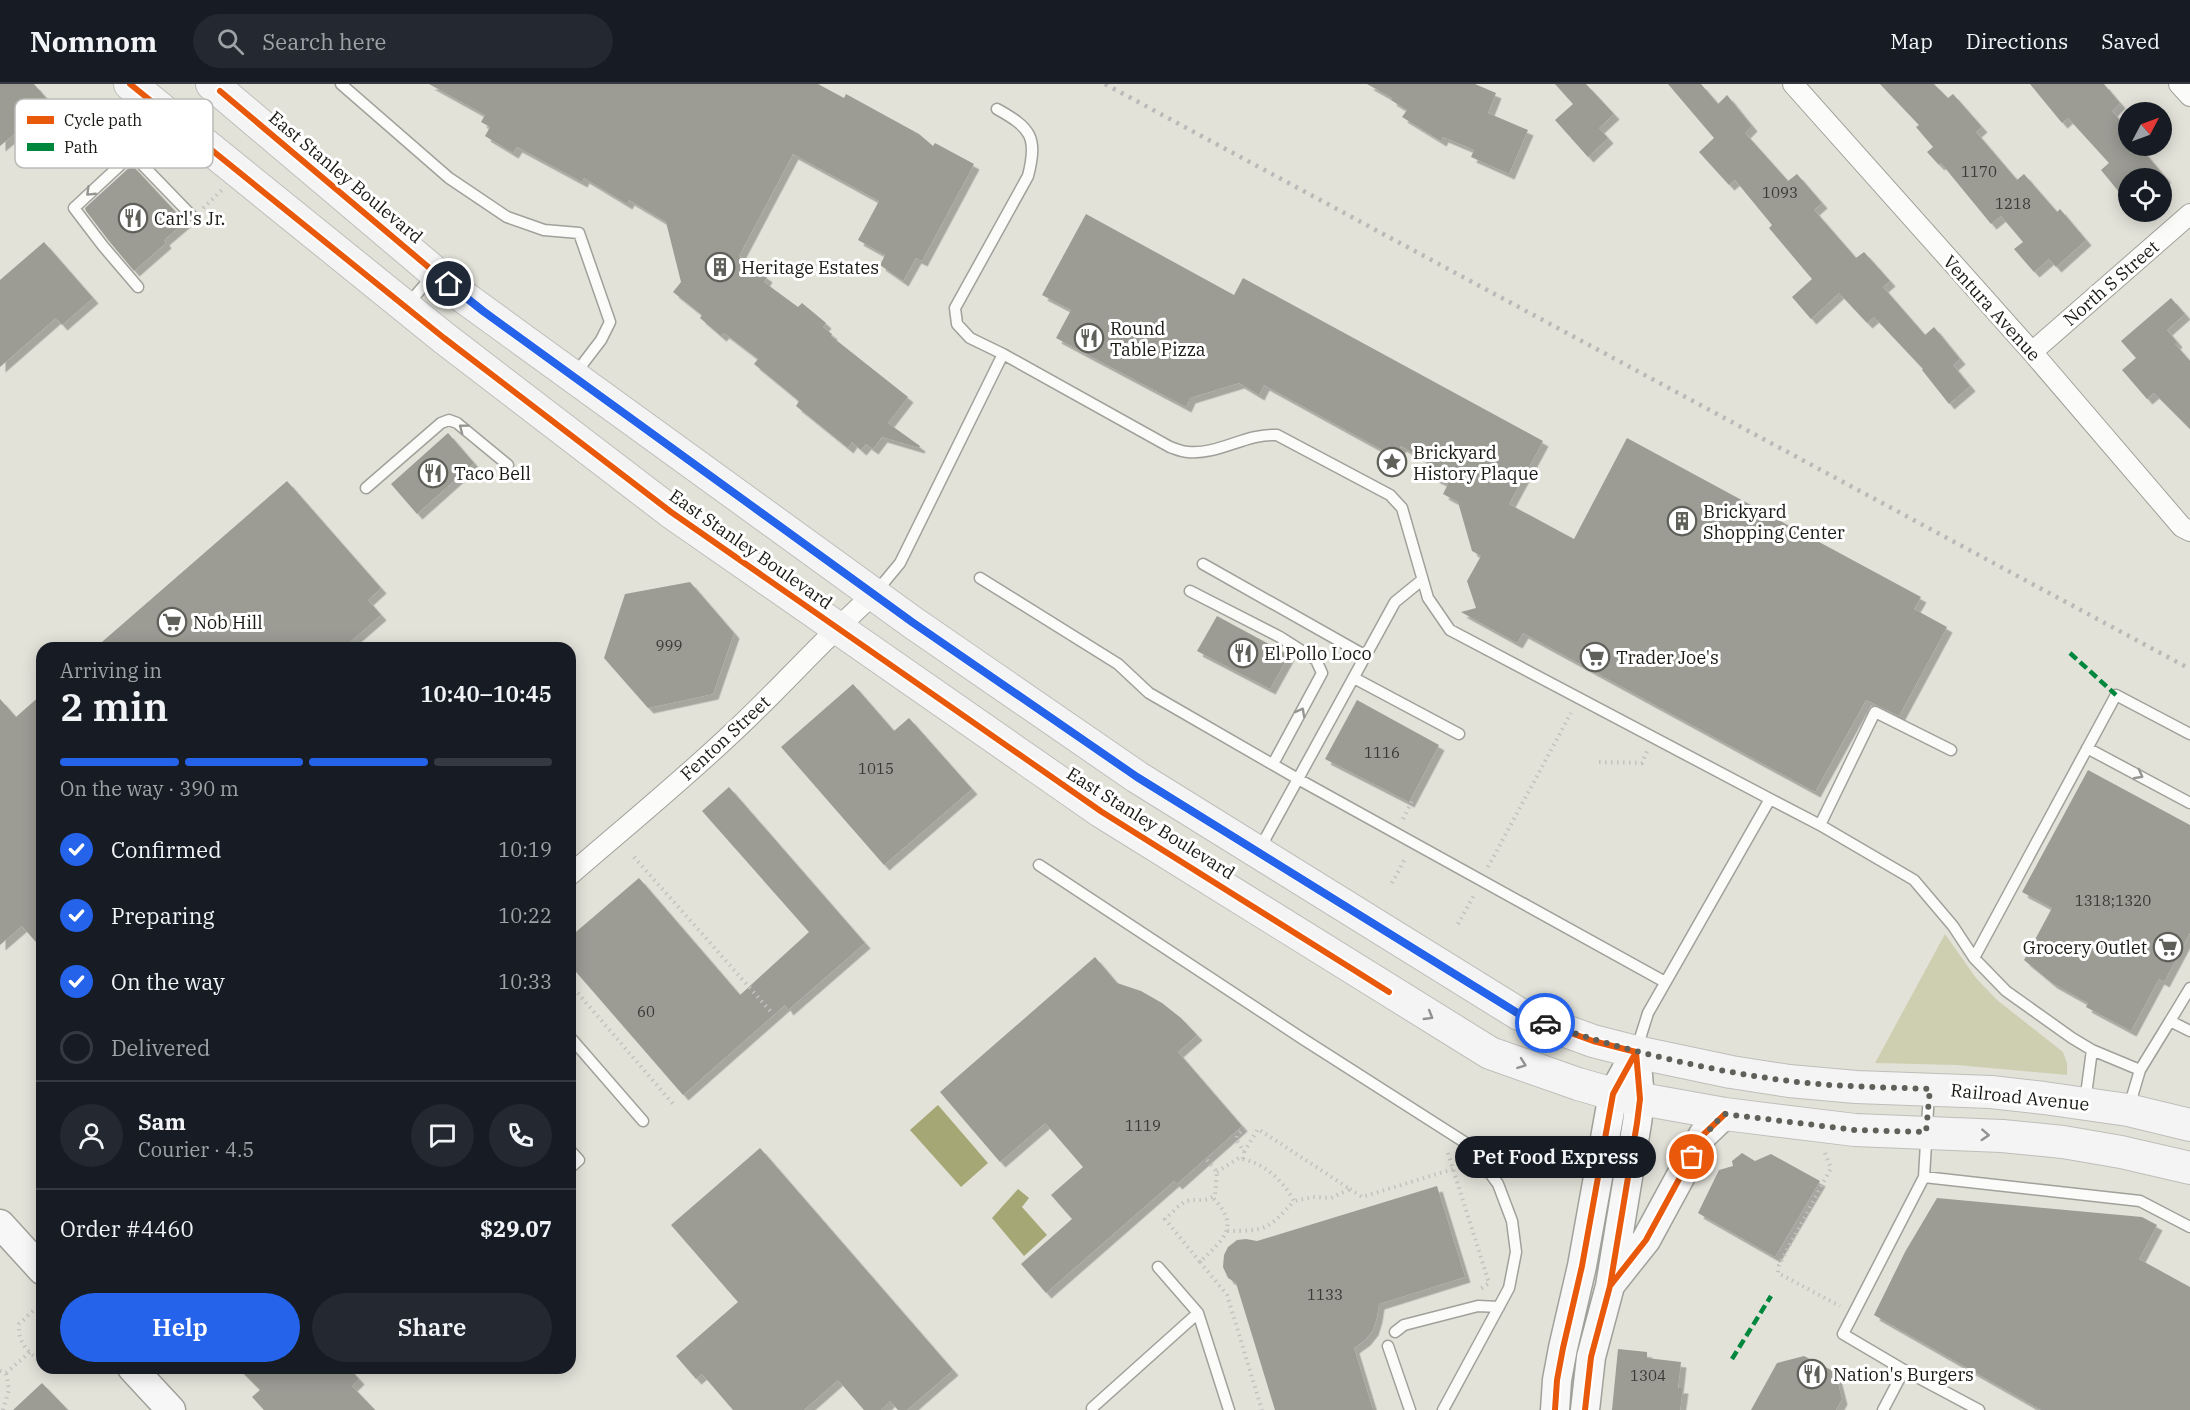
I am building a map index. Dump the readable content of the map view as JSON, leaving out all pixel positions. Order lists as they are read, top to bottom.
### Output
{
  "streets": {
    "main road": ["East Stanley Boulevard", "Railroad Avenue"],
    "street": ["North S Street", "Ventura Avenue", "Fenton Street"]
  },
  "crossings": [
    ["East Stanley Boulevard", "Fenton Street"],
    ["East Stanley Boulevard", "Railroad Avenue"],
    ["North S Street", "Ventura Avenue"]
  ],
  "places": {
    "restaurant": [
      "Carl's Jr.",
      "Round Table Pizza",
      "Taco Bell",
      "El Pollo Loco",
      "Nation's Burgers"
    ],
    "building": ["Heritage Estates", "Brickyard Shopping Center"],
    "place": ["Brickyard History Plaque"],
    "supermarket": ["Nob Hill", "Trader Joe's", "Grocery Outlet"],
    "other": ["Pet Food Express"]
  },
  "house_numbers": [
    "1170",
    "1093",
    "1218",
    "999",
    "1116",
    "1015",
    "1318;1320",
    "60",
    "1119",
    "1133",
    "1304"
  ],
  "legend": ["Cycle path", "Path"],
  "north": "top right",
  "page": {
    "header": "Nomnom",
    "search": "Search here",
    "nav": ["Map", "Directions", "Saved"],
    "heading": ["2 min", "Arriving in", "10:40–10:45"],
    "panel": [
      "Sam",
      "Courier · 4.5",
      "Order #4460",
      "$29.07"
    ],
    "bar": "On the way · 390 m",
    "list": [
      ["Confirmed", "10:19"],
      ["Preparing", "10:22"],
      ["On the way", "10:33"],
      "Delivered"
    ],
    "bubble": "Pet Food Express",
    "buttons": ["Help", "Share"]
  }
}
